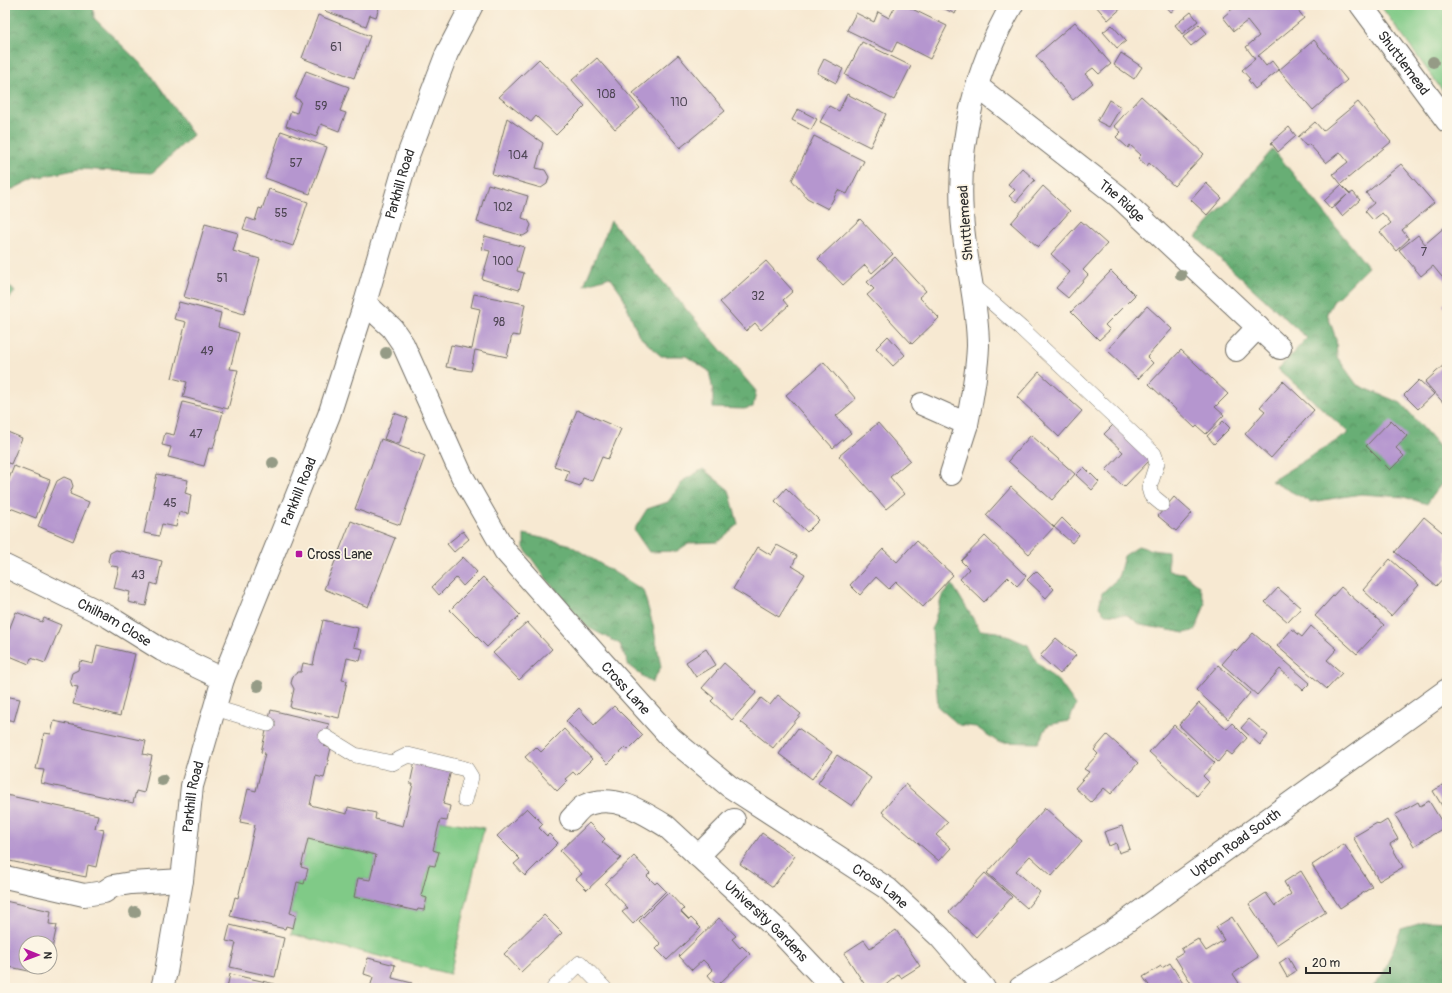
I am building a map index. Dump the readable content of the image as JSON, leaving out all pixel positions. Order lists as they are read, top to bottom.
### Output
{
  "streets": {
    "street": [
      "Shuttlemead",
      "Parkhill Road",
      "The Ridge",
      "Chilham Close",
      "Cross Lane",
      "Upton Road South",
      "University Gardens"
    ]
  },
  "crossings": [
    ["Shuttlemead", "The Ridge"],
    ["Parkhill Road", "Chilham Close"],
    ["Parkhill Road", "Cross Lane"]
  ],
  "places": {
    "transit": ["Cross Lane"]
  },
  "house_numbers": [
    "61",
    "108",
    "110",
    "59",
    "104",
    "57",
    "102",
    "55",
    "7",
    "100",
    "51",
    "32",
    "98",
    "49",
    "47",
    "45",
    "43"
  ],
  "scale_bar": "20 m",
  "north": "right"
}
